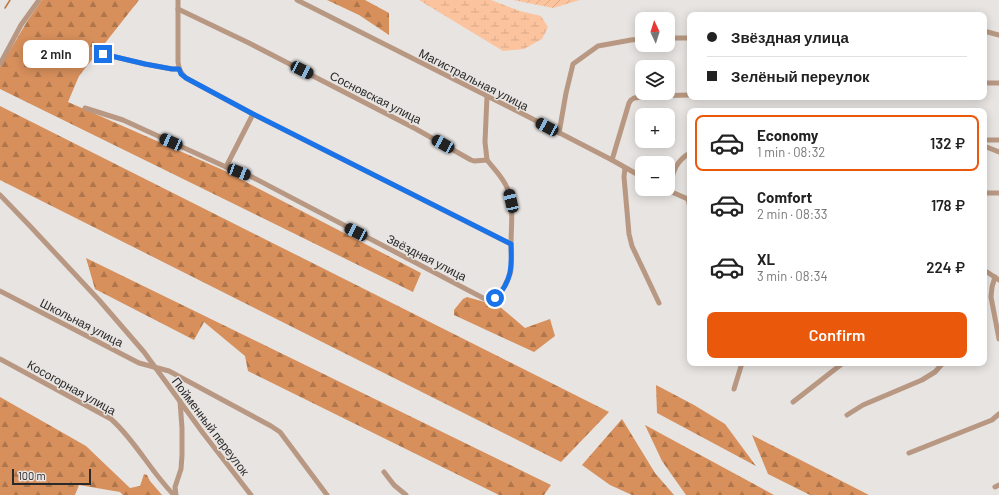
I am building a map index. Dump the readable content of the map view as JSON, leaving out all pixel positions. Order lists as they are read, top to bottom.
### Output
{
  "streets": {
    "street": [
      "Магистральная улица",
      "Сосновская улица",
      "Звёздная улица",
      "Школьная улица",
      "Косогорная улица",
      "Пойменный переулок"
    ]
  },
  "crossings": [
    ["Сосновская улица", "Звёздная улица"],
    ["Школьная улица", "Пойменный переулок"]
  ],
  "scale_bar": "100 m",
  "north": "top",
  "page": {
    "map_buttons": ["+", "−"],
    "banner": ["Звёздная улица", "Зелёный переулок"],
    "bubble": "2 min",
    "list": [
      {
        "name": "Economy",
        "note": "1 min · 08:32",
        "value": "132 ₽"
      },
      {
        "name": "Comfort",
        "note": "2 min · 08:33",
        "value": "178 ₽"
      },
      {
        "name": "XL",
        "note": "3 min · 08:34",
        "value": "224 ₽"
      }
    ],
    "buttons": "Confirm",
    "scale": "100 m"
  }
}
